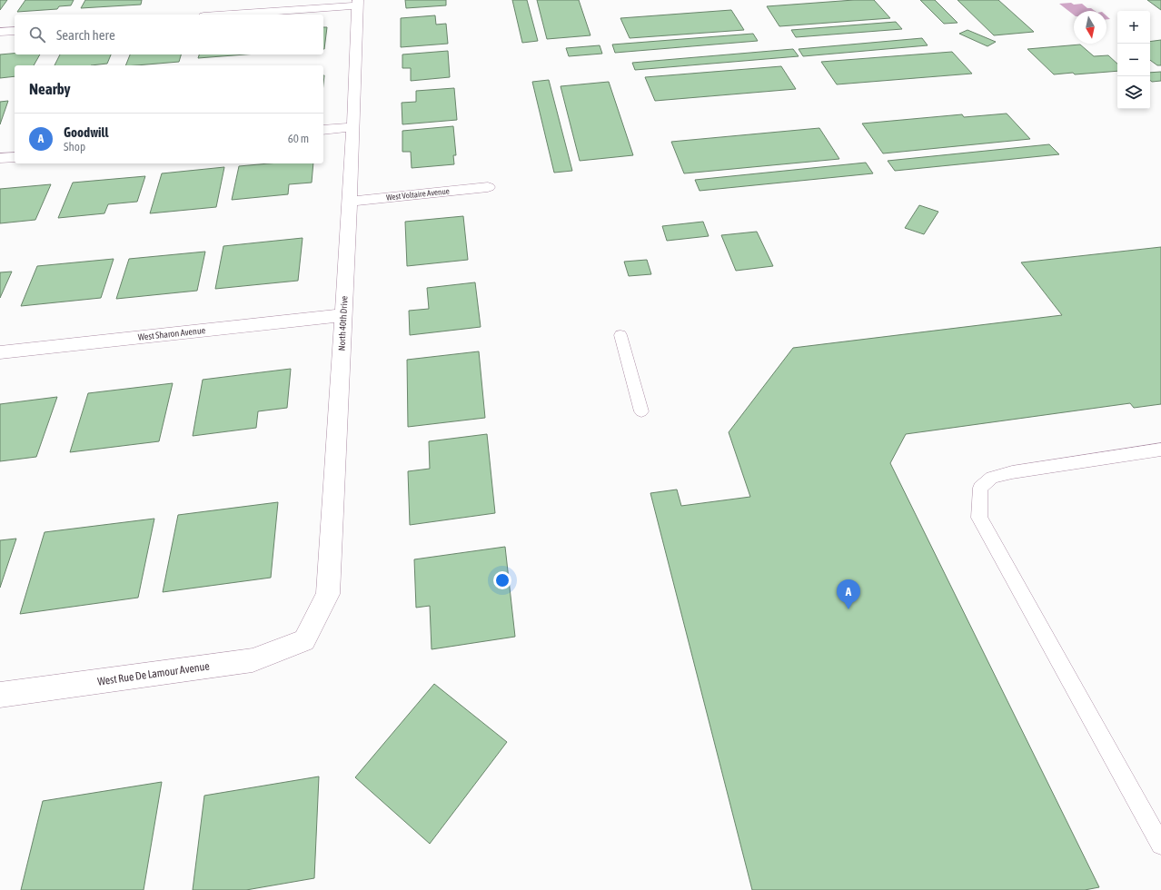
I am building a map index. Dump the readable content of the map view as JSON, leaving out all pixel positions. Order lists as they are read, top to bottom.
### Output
{
  "streets": {
    "street": [
      "West Voltaire Avenue",
      "North 40th Drive",
      "West Sharon Avenue",
      "West Rue De Lamour Avenue"
    ]
  },
  "crossings": [
    ["West Voltaire Avenue", "North 40th Drive"],
    ["North 40th Drive", "West Sharon Avenue"],
    ["North 40th Drive", "West Rue De Lamour Avenue"]
  ],
  "north": "bottom",
  "page": {
    "map_buttons": ["+", "−"],
    "search": "Search here",
    "heading": "Nearby",
    "list": [
      {
        "mark": "A",
        "name": "Goodwill",
        "note": "Shop",
        "value": "60 m"
      }
    ],
    "pins": "A"
  }
}
